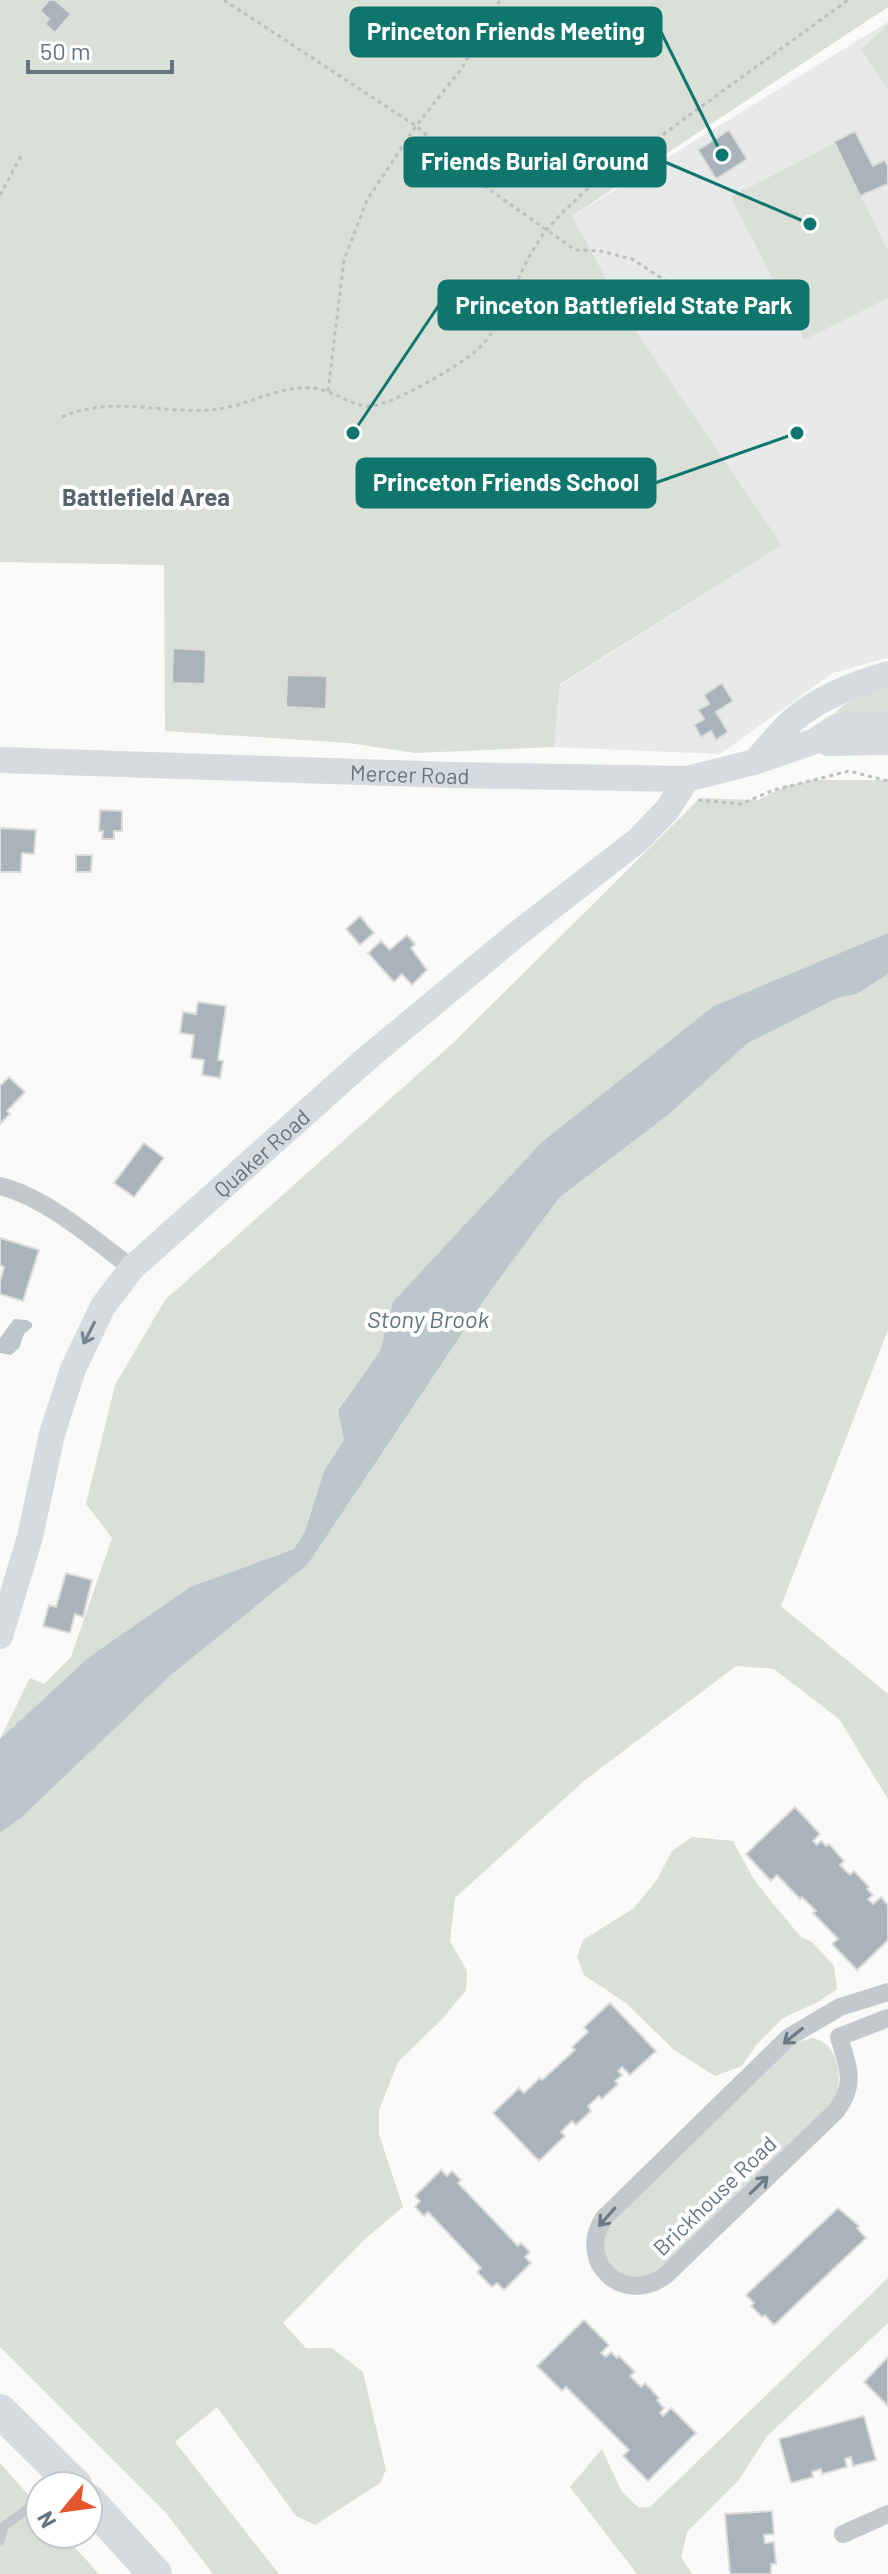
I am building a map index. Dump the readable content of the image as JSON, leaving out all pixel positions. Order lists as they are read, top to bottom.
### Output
{
  "streets": {
    "street": ["Mercer Road", "Quaker Road", "Brickhouse Road"]
  },
  "crossings": [
    ["Mercer Road", "Quaker Road"]
  ],
  "districts": ["Battlefield Area"],
  "water": ["Stony Brook"],
  "places": [
    "Princeton Friends Meeting",
    "Friends Burial Ground",
    "Princeton Battlefield State Park",
    "Princeton Friends School"
  ],
  "scale_bar": "50 m",
  "north": "bottom left"
}
